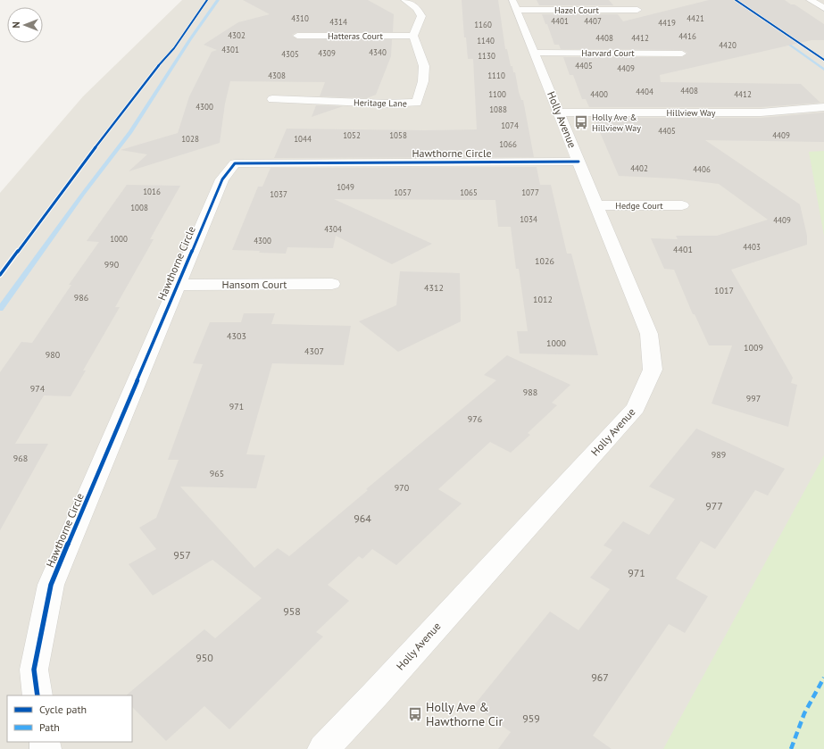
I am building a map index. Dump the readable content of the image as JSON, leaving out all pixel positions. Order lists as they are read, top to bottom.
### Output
{
  "streets": {
    "street": [
      "Hazel Court",
      "Hatteras Court",
      "Harvard Court",
      "Heritage Lane",
      "Hillview Way",
      "Holly Avenue",
      "Hawthorne Circle",
      "Hedge Court",
      "Hansom Court"
    ]
  },
  "crossings": [
    ["Hazel Court", "Holly Avenue"],
    ["Hatteras Court", "Heritage Lane"],
    ["Harvard Court", "Holly Avenue"],
    ["Hillview Way", "Holly Avenue"],
    ["Holly Avenue", "Hawthorne Circle"],
    ["Holly Avenue", "Hedge Court"],
    ["Hawthorne Circle", "Hansom Court"]
  ],
  "places": {
    "bus stop": ["Holly Ave & Hillview Way", "Holly Ave & Hawthorne Cir"]
  },
  "house_numbers": [
    "4310",
    "4421",
    "4401",
    "4407",
    "4314",
    "4419",
    "1160",
    "4302",
    "4416",
    "4408",
    "4412",
    "1140",
    "4420",
    "4301",
    "4340",
    "4309",
    "4305",
    "1130",
    "4405",
    "4409",
    "4308",
    "1110",
    "4408",
    "4404",
    "1100",
    "4400",
    "4412",
    "4300",
    "1088",
    "1074",
    "4405",
    "1052",
    "1058",
    "4409",
    "1028",
    "1044",
    "1066",
    "4402",
    "4406",
    "1049",
    "1016",
    "1057",
    "1065",
    "1077",
    "1037",
    "1008",
    "1034",
    "4409",
    "4304",
    "1000",
    "4300",
    "4403",
    "4401",
    "1026",
    "990",
    "4312",
    "1017",
    "986",
    "1012",
    "4303",
    "1000",
    "1009",
    "4307",
    "980",
    "974",
    "988",
    "997",
    "971",
    "976",
    "989",
    "968",
    "965",
    "970",
    "977",
    "964",
    "957",
    "971",
    "958",
    "950",
    "967",
    "959"
  ],
  "legend": ["Cycle path", "Path"],
  "north": "left"
}
